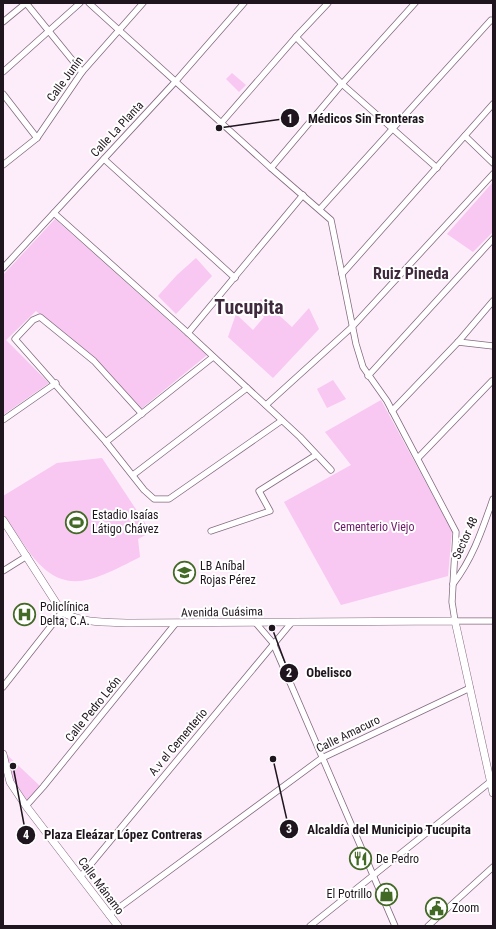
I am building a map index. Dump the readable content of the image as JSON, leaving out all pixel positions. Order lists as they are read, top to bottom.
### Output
{
  "streets": {
    "main road": ["Avenida Guásima", "Calle Mánamo"],
    "street": [
      "Calle Junín",
      "Calle La Planta",
      "Sector 48",
      "Calle Pedro León",
      "Calle Amacuro",
      "A.v el Cementerio"
    ]
  },
  "crossings": [
    ["Avenida Guásima", "Calle Pedro León"],
    ["Avenida Guásima", "A.v el Cementerio"],
    ["Calle Pedro León", "Calle Mánamo"],
    ["Calle Amacuro", "Calle Mánamo"],
    ["A.v el Cementerio", "Calle Mánamo"]
  ],
  "districts": ["Ruiz Pineda", "Tucupita"],
  "parks": ["Cementerio Viejo"],
  "places": {
    "other": [
      "Médicos Sin Fronteras",
      "Obelisco",
      "Alcaldía del Municipio Tucupita",
      "Plaza Eleázar López Contreras"
    ],
    "sports": ["Estadio Isaías Látigo Chávez"],
    "school or university": ["LB Aníbal Rojas Pérez"],
    "hospital": ["Policlínica Delta, C.A."],
    "restaurant": ["De Pedro"],
    "shop": ["El Potrillo"],
    "public building": ["Zoom"]
  }
}
